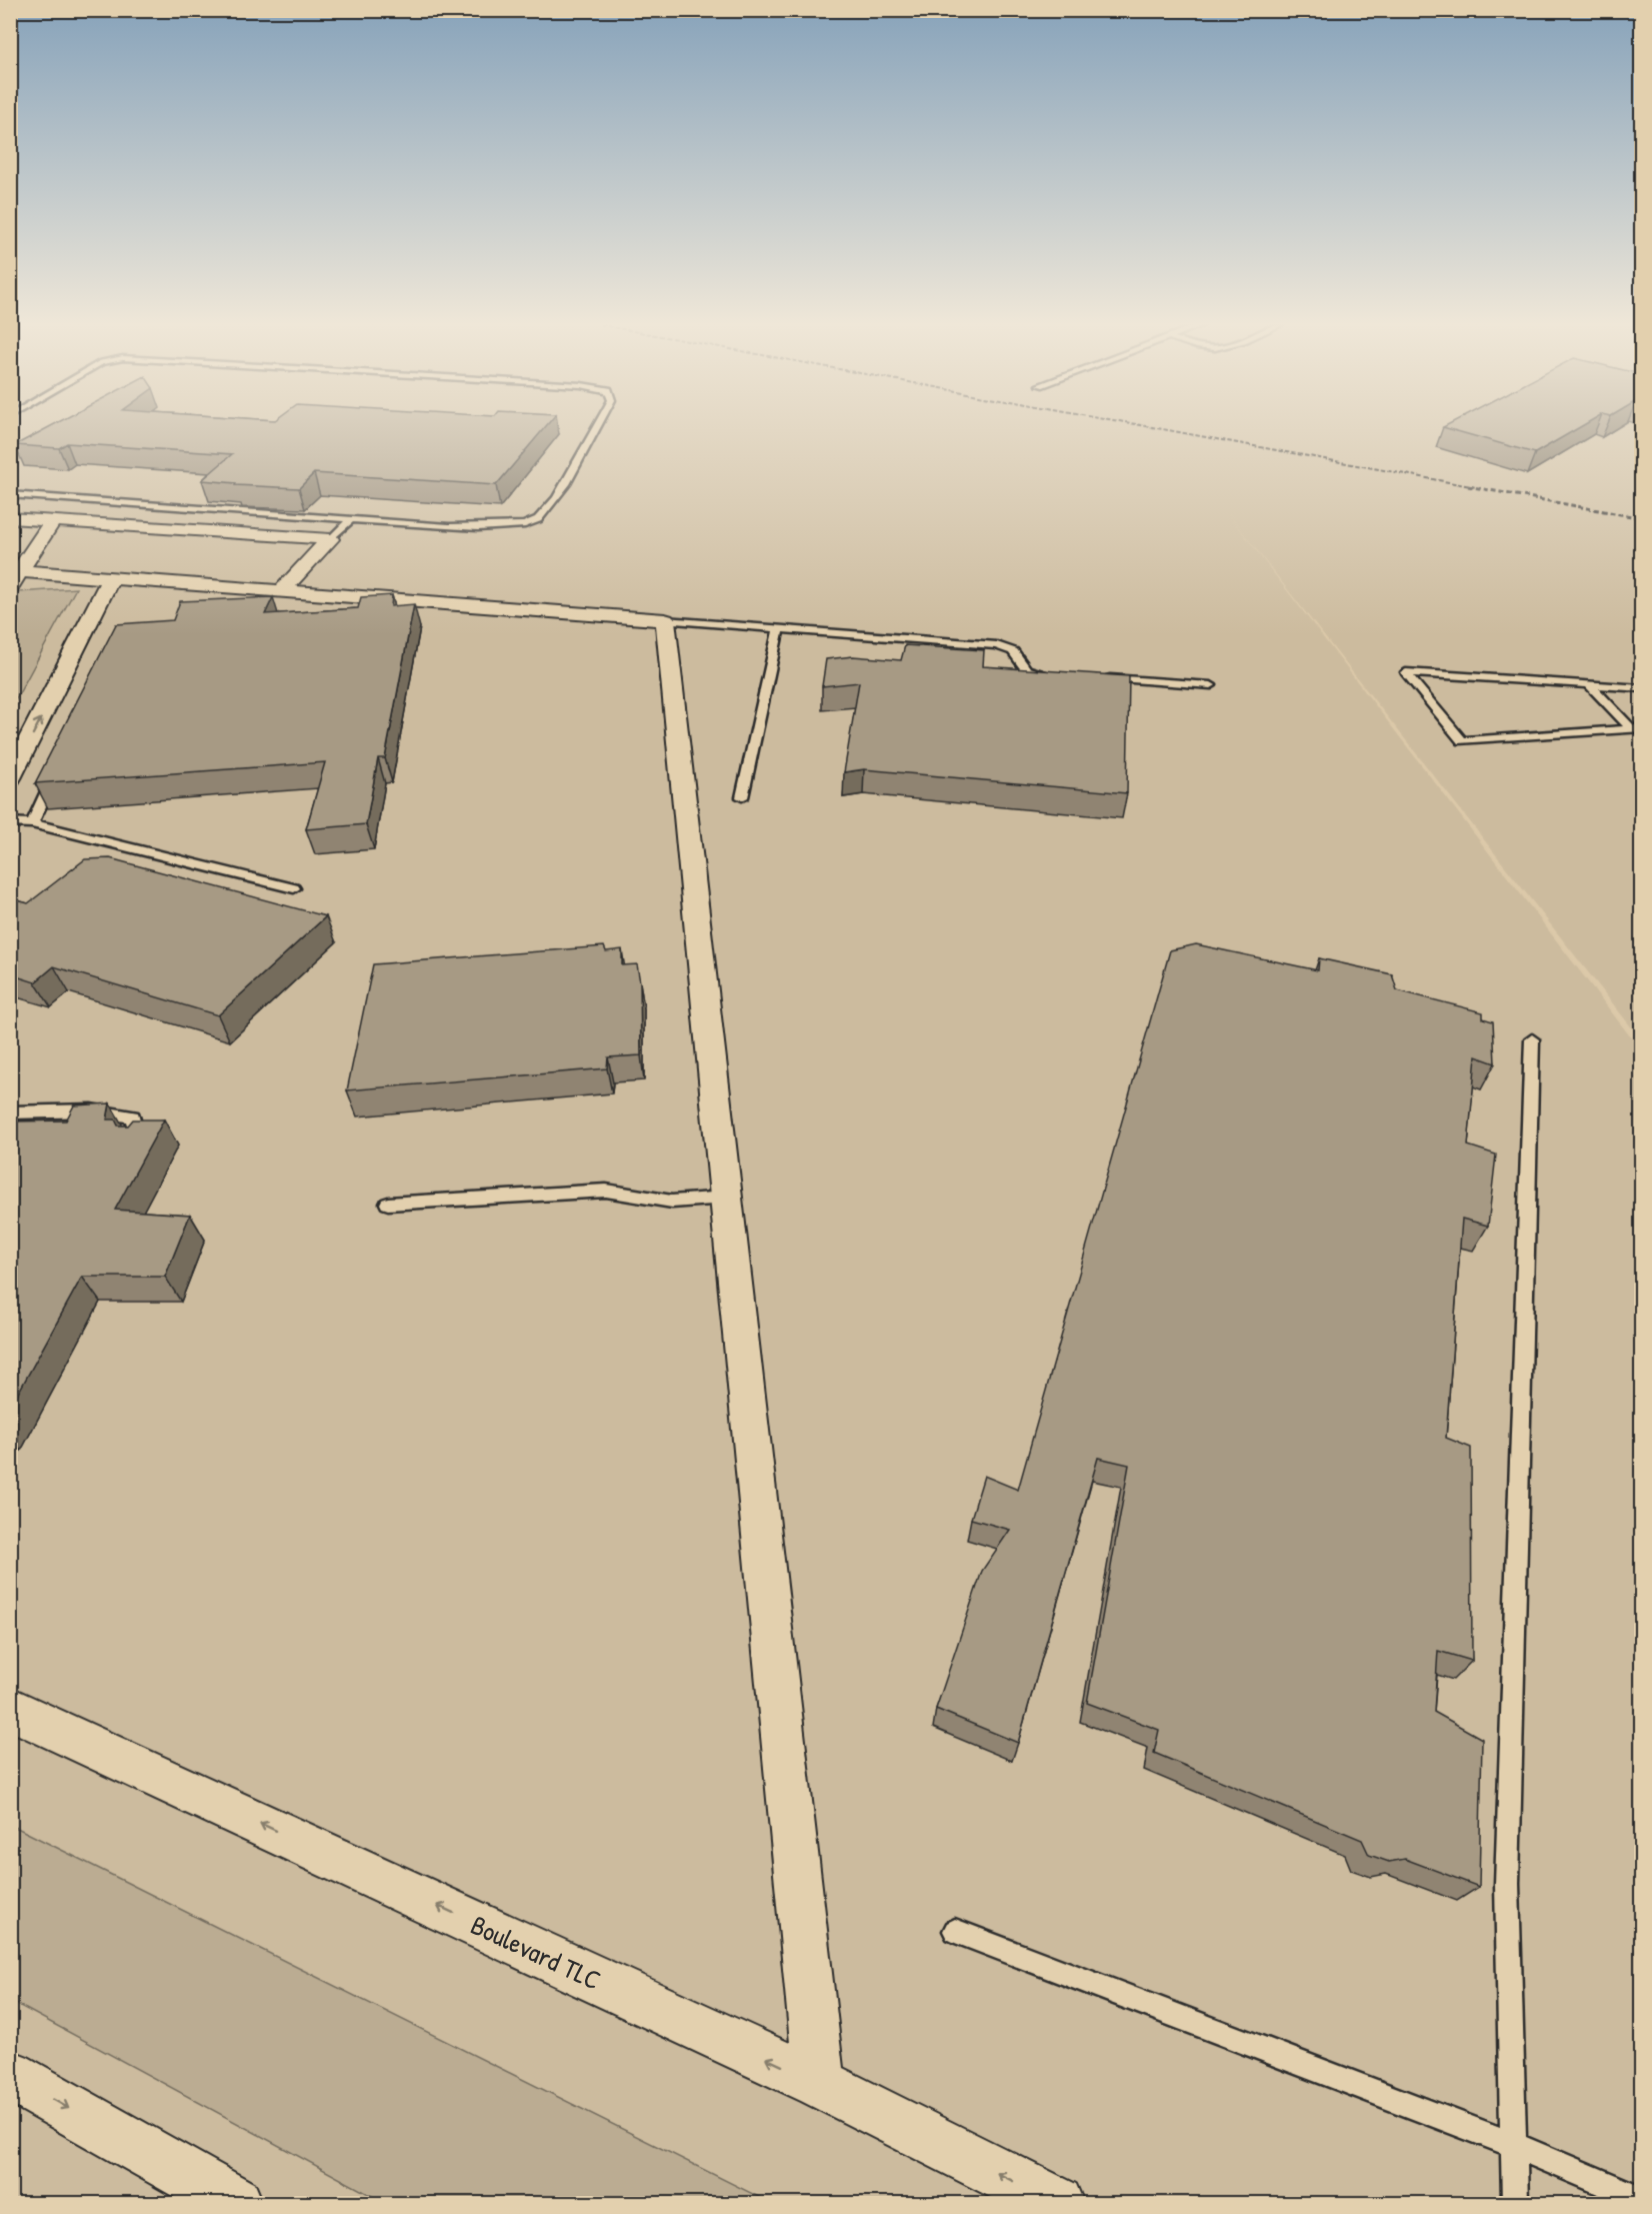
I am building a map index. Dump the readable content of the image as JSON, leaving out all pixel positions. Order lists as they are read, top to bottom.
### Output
{
  "streets": {
    "street": ["Boulevard TLC"]
  },
  "one_way": ["Boulevard TLC"]
}
